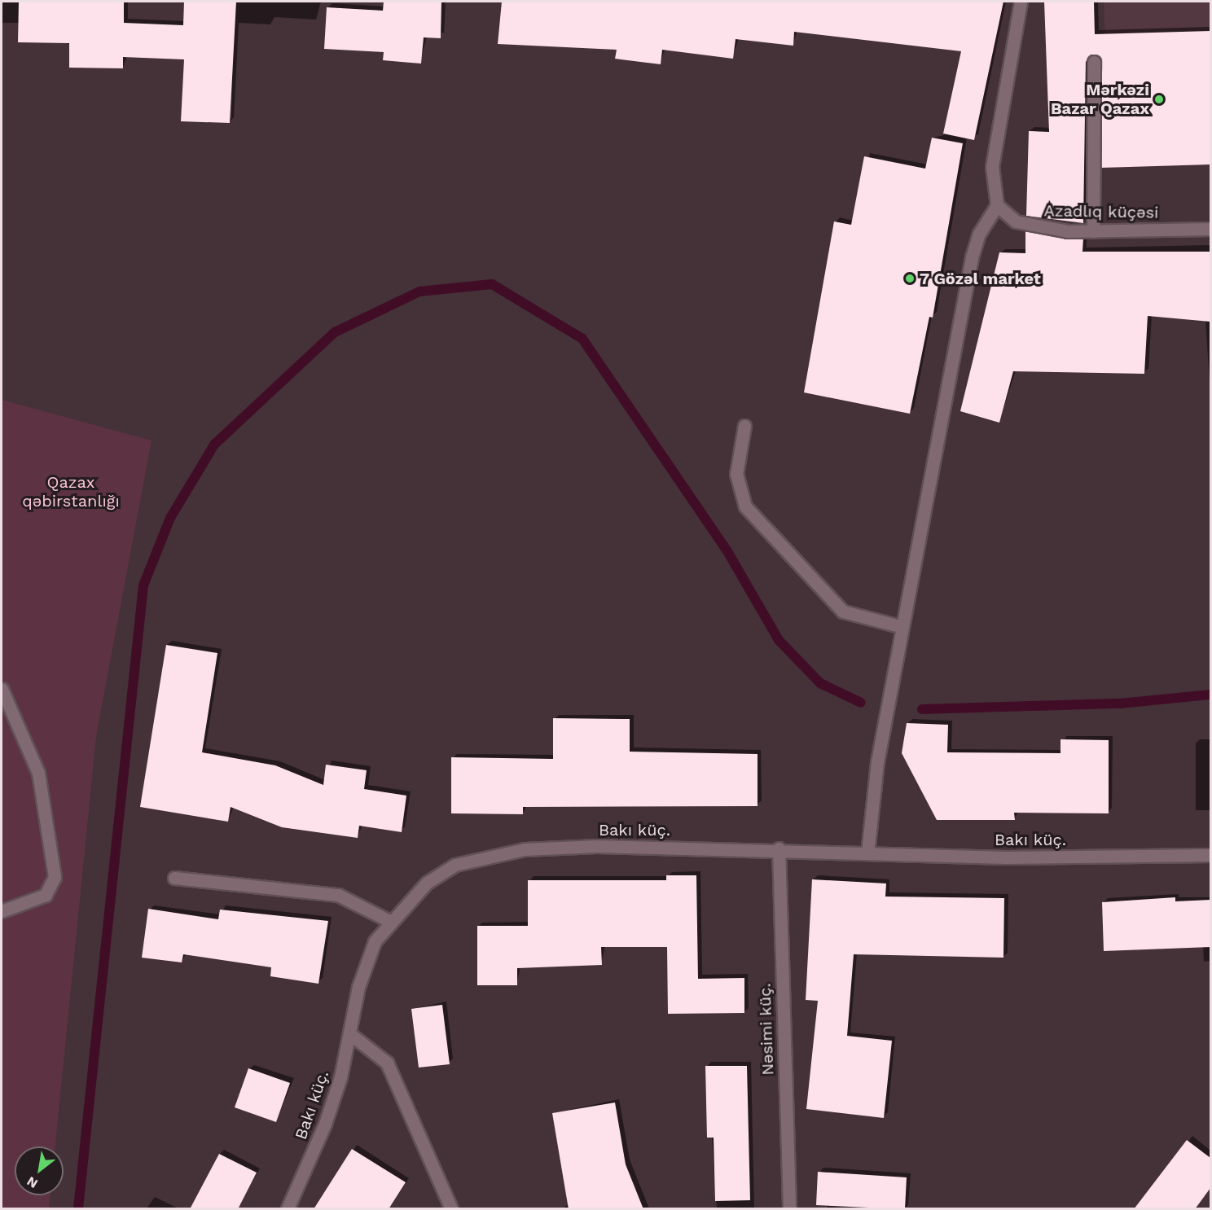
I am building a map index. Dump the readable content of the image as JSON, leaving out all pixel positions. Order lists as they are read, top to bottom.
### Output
{
  "streets": {
    "street": ["Azadlıq küçəsi", "Bakı küç.", "Nəsimi küç."]
  },
  "crossings": [
    ["Bakı küç.", "Nəsimi küç."]
  ],
  "parks": ["Qazax qəbirstanlığı"],
  "places": ["Mərkəzi Bazar Qazax", "7 Gözəl market"],
  "north": "bottom left"
}
